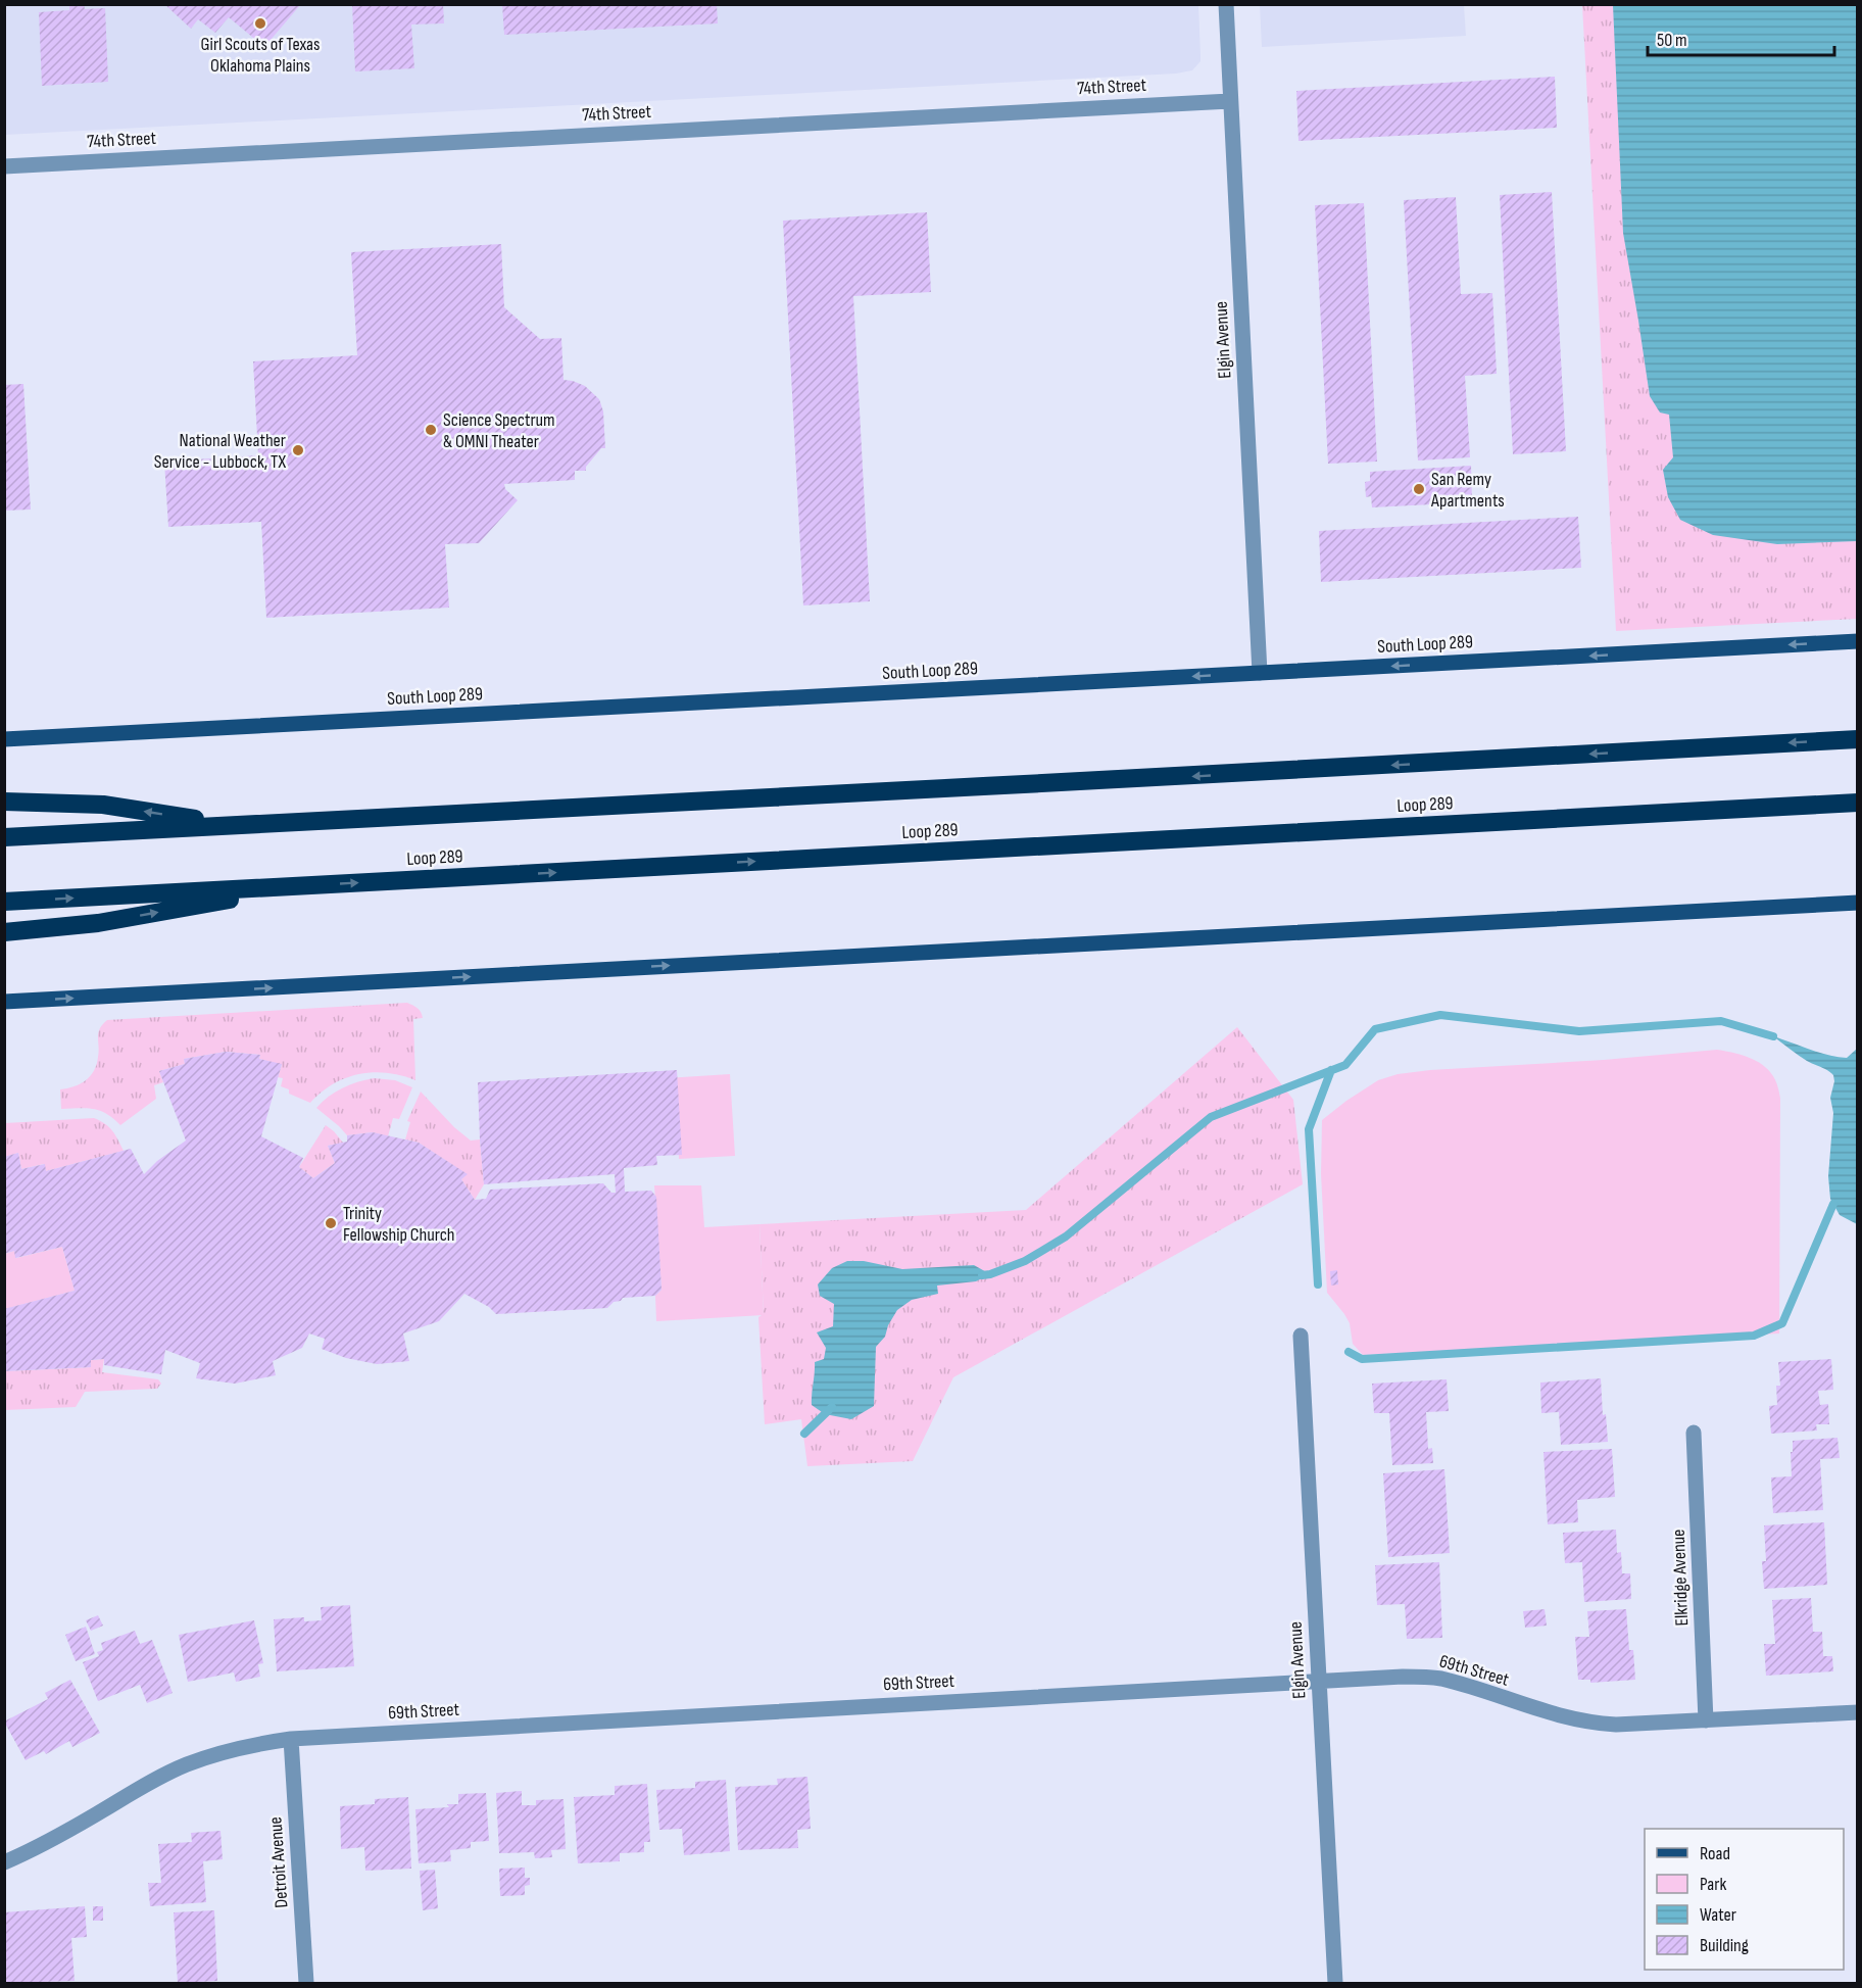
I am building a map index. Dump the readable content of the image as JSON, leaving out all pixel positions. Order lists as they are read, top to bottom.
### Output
{
  "streets": {
    "highway": ["Loop 289"],
    "main road": ["South Loop 289"],
    "street": [
      "74th Street",
      "Elgin Avenue",
      "Elkridge Avenue",
      "69th Street",
      "Detroit Avenue"
    ]
  },
  "crossings": [
    ["74th Street", "Elgin Avenue"],
    ["Elgin Avenue", "South Loop 289"],
    ["Elgin Avenue", "69th Street"],
    ["Elkridge Avenue", "69th Street"],
    ["69th Street", "Detroit Avenue"]
  ],
  "one_way": ["South Loop 289"],
  "places": [
    "Girl Scouts of Texas Oklahoma Plains",
    "Science Spectrum & OMNI Theater",
    "National Weather Service - Lubbock, TX",
    "San Remy Apartments",
    "Trinity Fellowship Church"
  ],
  "legend": [
    "Road",
    "Park",
    "Water",
    "Building"
  ],
  "scale_bar": "50 m"
}
